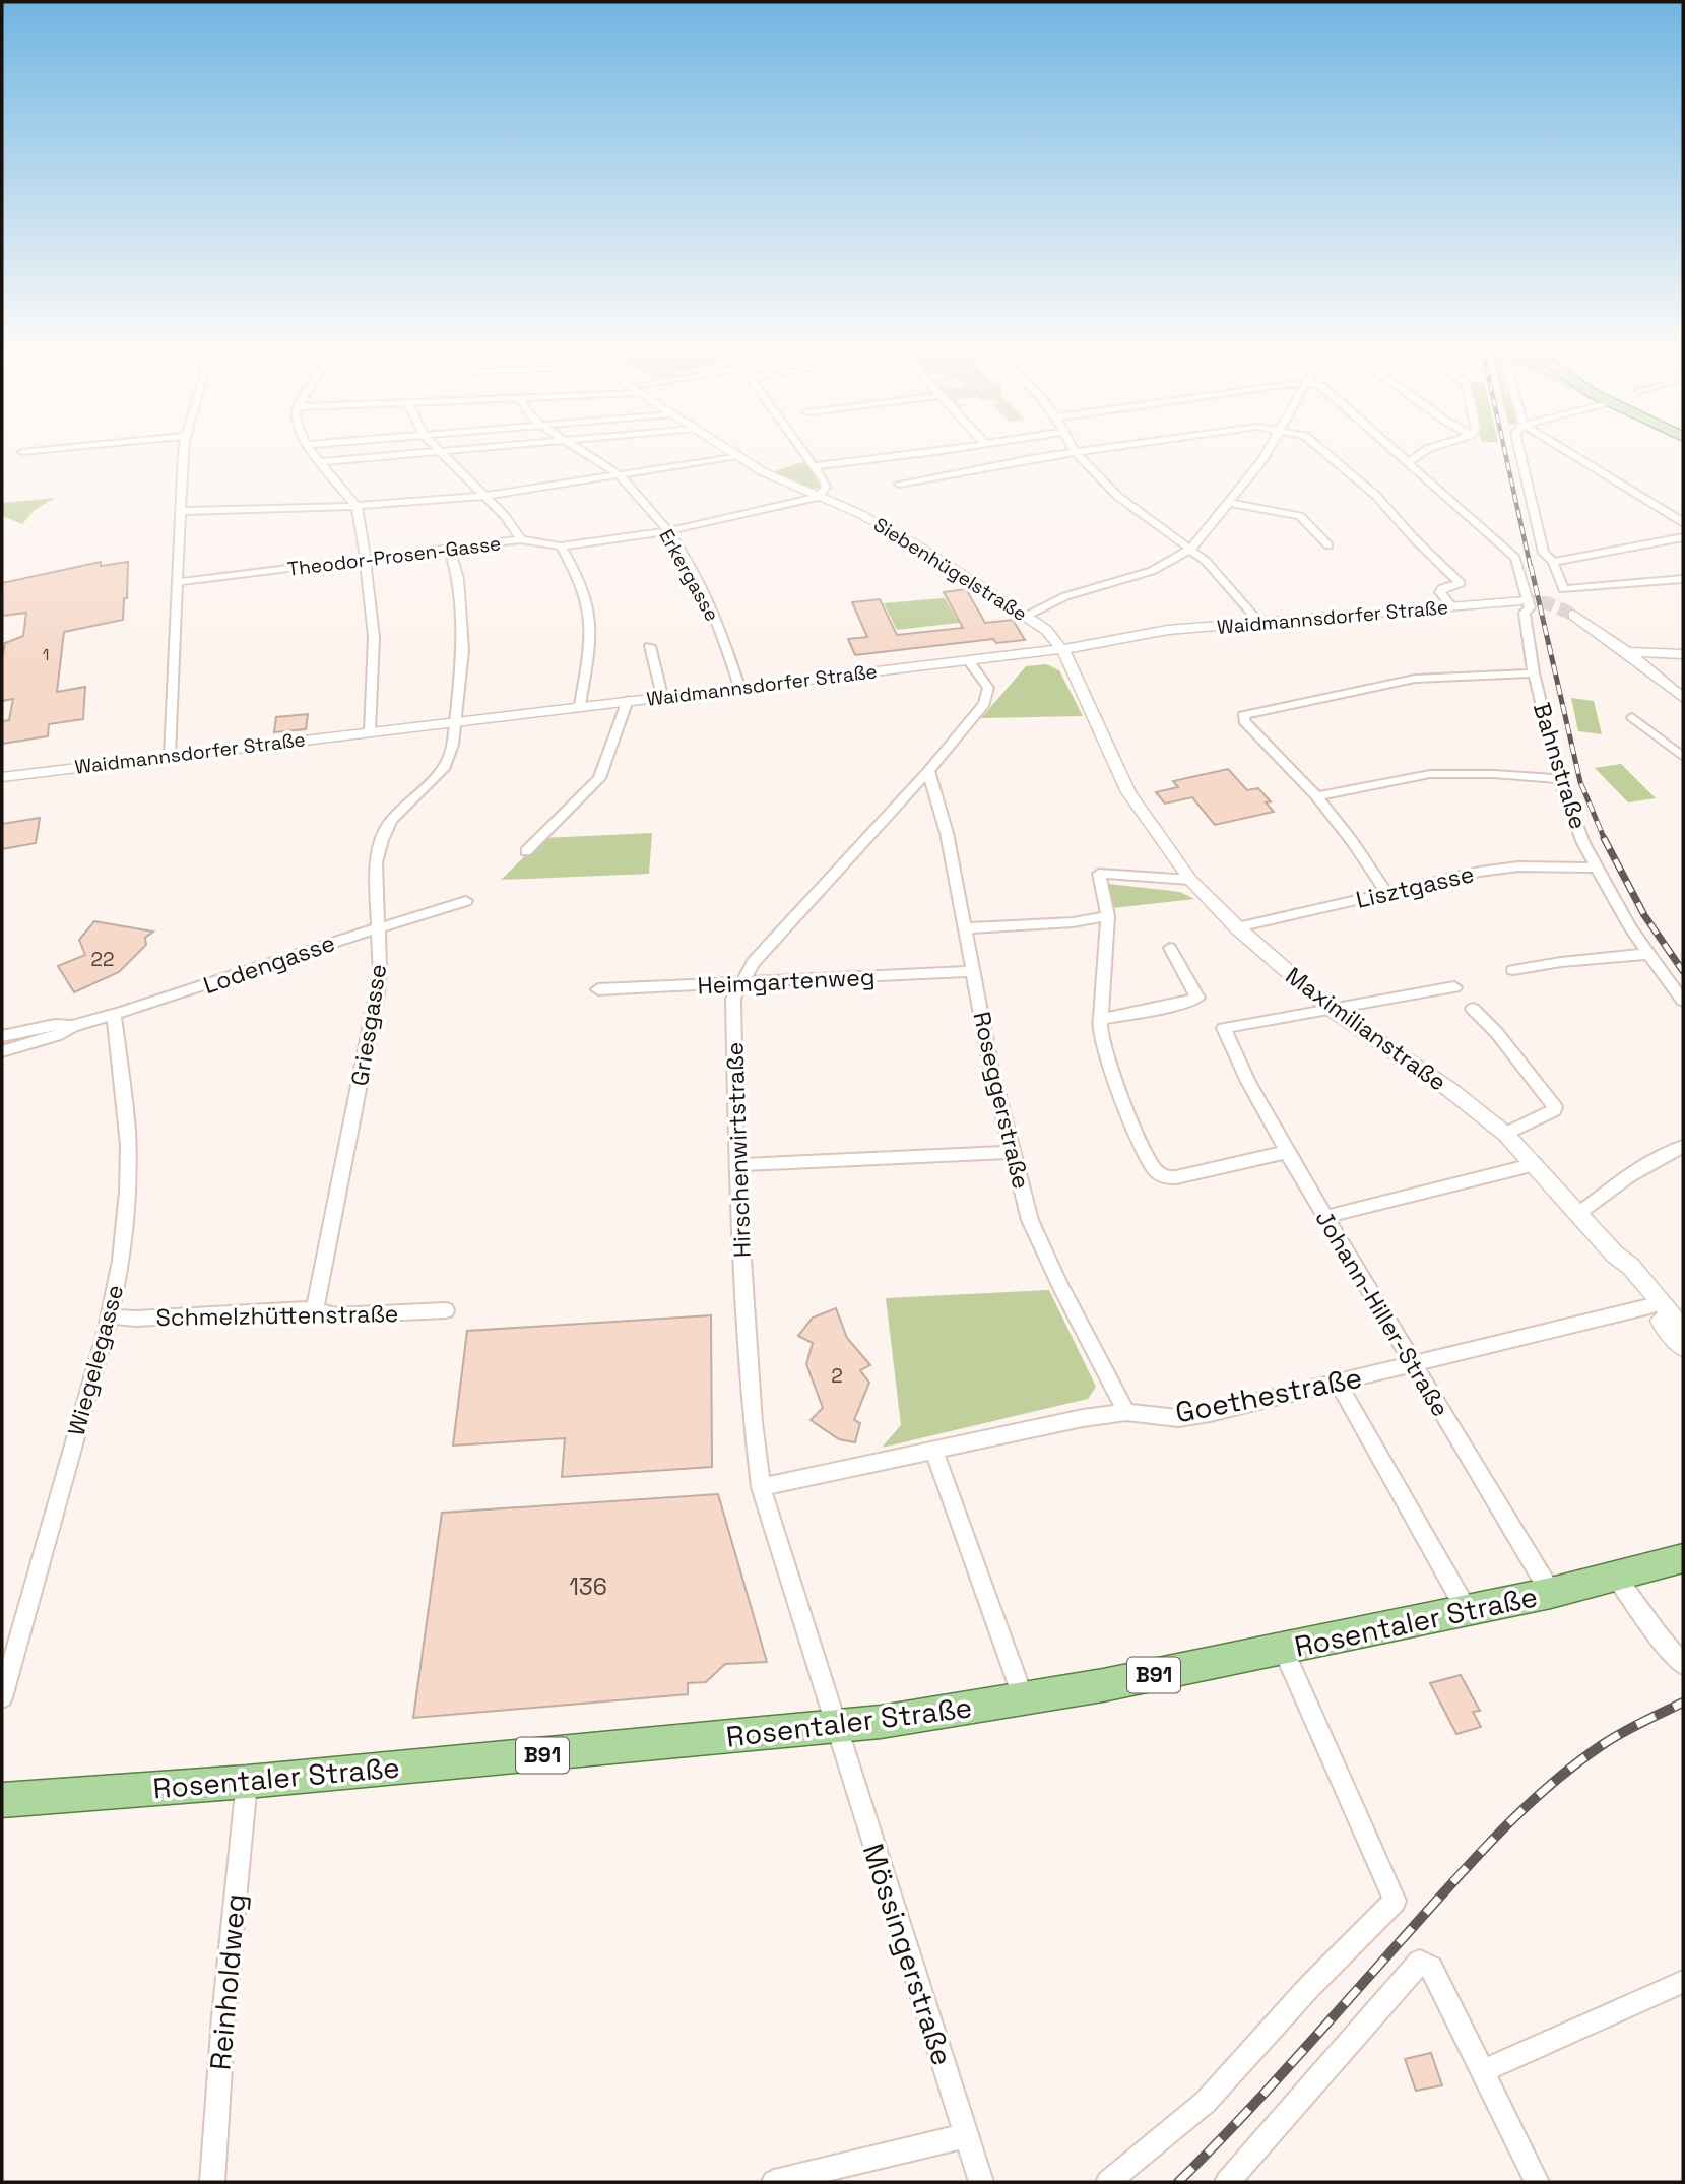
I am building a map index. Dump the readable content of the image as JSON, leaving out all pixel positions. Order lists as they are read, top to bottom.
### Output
{
  "streets": {
    "main road": ["Rosentaler Straße", "B91"],
    "street": [
      "Theodor-Prosen-Gasse",
      "Siebenhügelstraße",
      "Erkergasse",
      "Waidmannsdorfer Straße",
      "Bahnstraße",
      "Lisztgasse",
      "Lodengasse",
      "Heimgartenweg",
      "Griesgasse",
      "Maximilianstraße",
      "Roseggerstraße",
      "Hirschenwirtstraße",
      "Johann-Hiller-Straße",
      "Schmelzhüttenstraße",
      "Wiegelegasse",
      "Goethestraße",
      "Mössingerstraße",
      "Reinholdweg"
    ]
  },
  "crossings": [
    ["Theodor-Prosen-Gasse", "Siebenhügelstraße"],
    ["Theodor-Prosen-Gasse", "Erkergasse"],
    ["Theodor-Prosen-Gasse", "Griesgasse"],
    ["Siebenhügelstraße", "Waidmannsdorfer Straße"],
    ["Siebenhügelstraße", "Maximilianstraße"],
    ["Erkergasse", "Waidmannsdorfer Straße"],
    ["Waidmannsdorfer Straße", "Bahnstraße"],
    ["Waidmannsdorfer Straße", "Griesgasse"],
    ["Waidmannsdorfer Straße", "Maximilianstraße"],
    ["Waidmannsdorfer Straße", "Hirschenwirtstraße"],
    ["Bahnstraße", "Lisztgasse"],
    ["Lisztgasse", "Maximilianstraße"],
    ["Lodengasse", "Griesgasse"],
    ["Lodengasse", "Wiegelegasse"],
    ["Heimgartenweg", "Roseggerstraße"],
    ["Heimgartenweg", "Hirschenwirtstraße"],
    ["Griesgasse", "Schmelzhüttenstraße"],
    ["Maximilianstraße", "Johann-Hiller-Straße"],
    ["Maximilianstraße", "Goethestraße"],
    ["Roseggerstraße", "Hirschenwirtstraße"],
    ["Roseggerstraße", "Goethestraße"],
    ["Hirschenwirtstraße", "Goethestraße"],
    ["Hirschenwirtstraße", "Rosentaler Straße"],
    ["Hirschenwirtstraße", "Mössingerstraße"],
    ["Johann-Hiller-Straße", "Goethestraße"],
    ["Johann-Hiller-Straße", "Rosentaler Straße"],
    ["Schmelzhüttenstraße", "Wiegelegasse"],
    ["Rosentaler Straße", "Mössingerstraße"],
    ["Rosentaler Straße", "Reinholdweg"]
  ],
  "house_numbers": [
    "1",
    "22",
    "2",
    "136"
  ]
}
